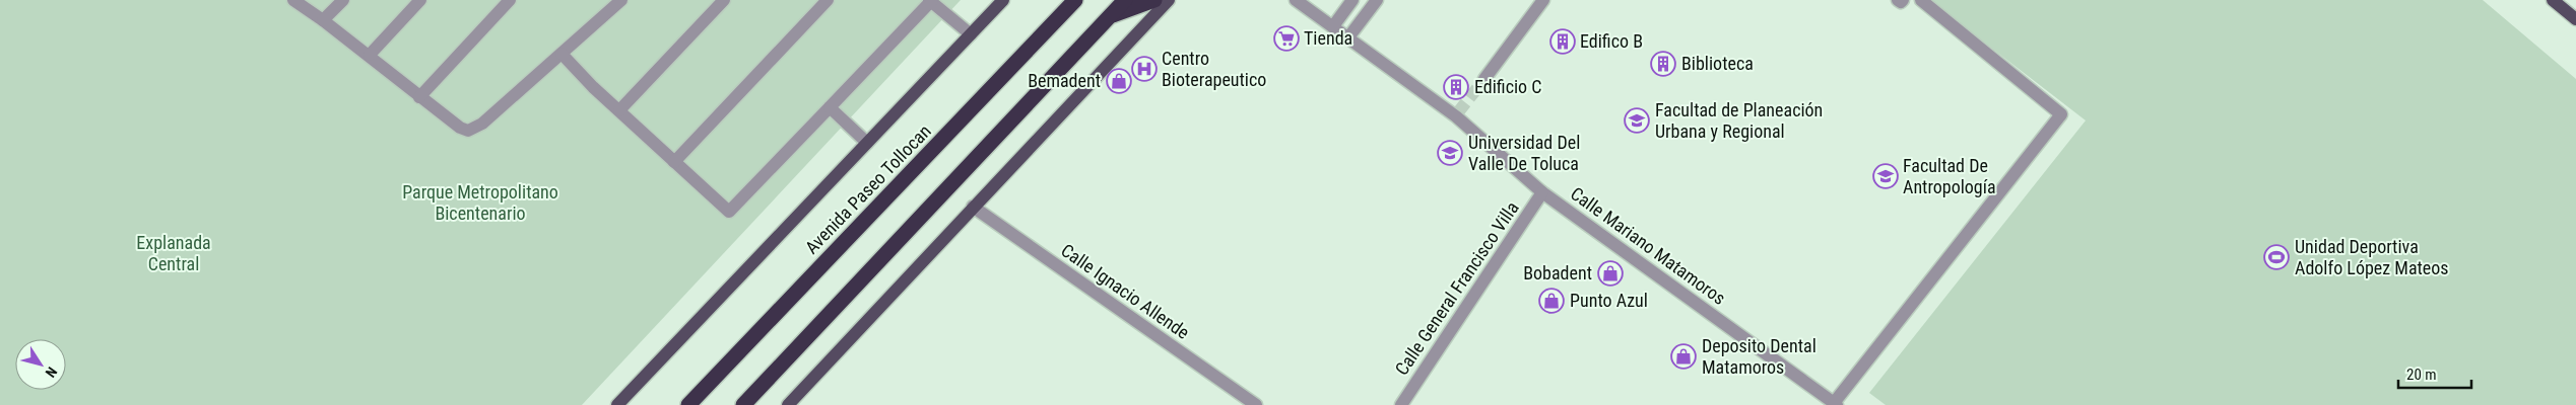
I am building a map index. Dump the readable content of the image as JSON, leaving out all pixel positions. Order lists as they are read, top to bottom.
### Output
{
  "streets": {
    "highway": ["Avenida Paseo Tollocan"],
    "street": ["Calle Mariano Matamoros", "Calle General Francisco Villa", "Calle Ignacio Allende"]
  },
  "crossings": [
    ["Calle Mariano Matamoros", "Calle General Francisco Villa"]
  ],
  "parks": ["Parque Metropolitano Bicentenario", "Explanada Central"],
  "places": {
    "supermarket": ["Tienda"],
    "building": ["Edifico B", "Biblioteca", "Edificio C"],
    "hospital": ["Centro Bioterapeutico"],
    "shop": [
      "Bemadent",
      "Bobadent",
      "Punto Azul",
      "Deposito Dental Matamoros"
    ],
    "school or university": ["Facultad de Planeación Urbana y Regional", "Universidad Del Valle De Toluca", "Facultad De Antropología"],
    "sports": ["Unidad Deportiva Adolfo López Mateos"]
  },
  "scale_bar": "20 m",
  "north": "bottom right"
}
